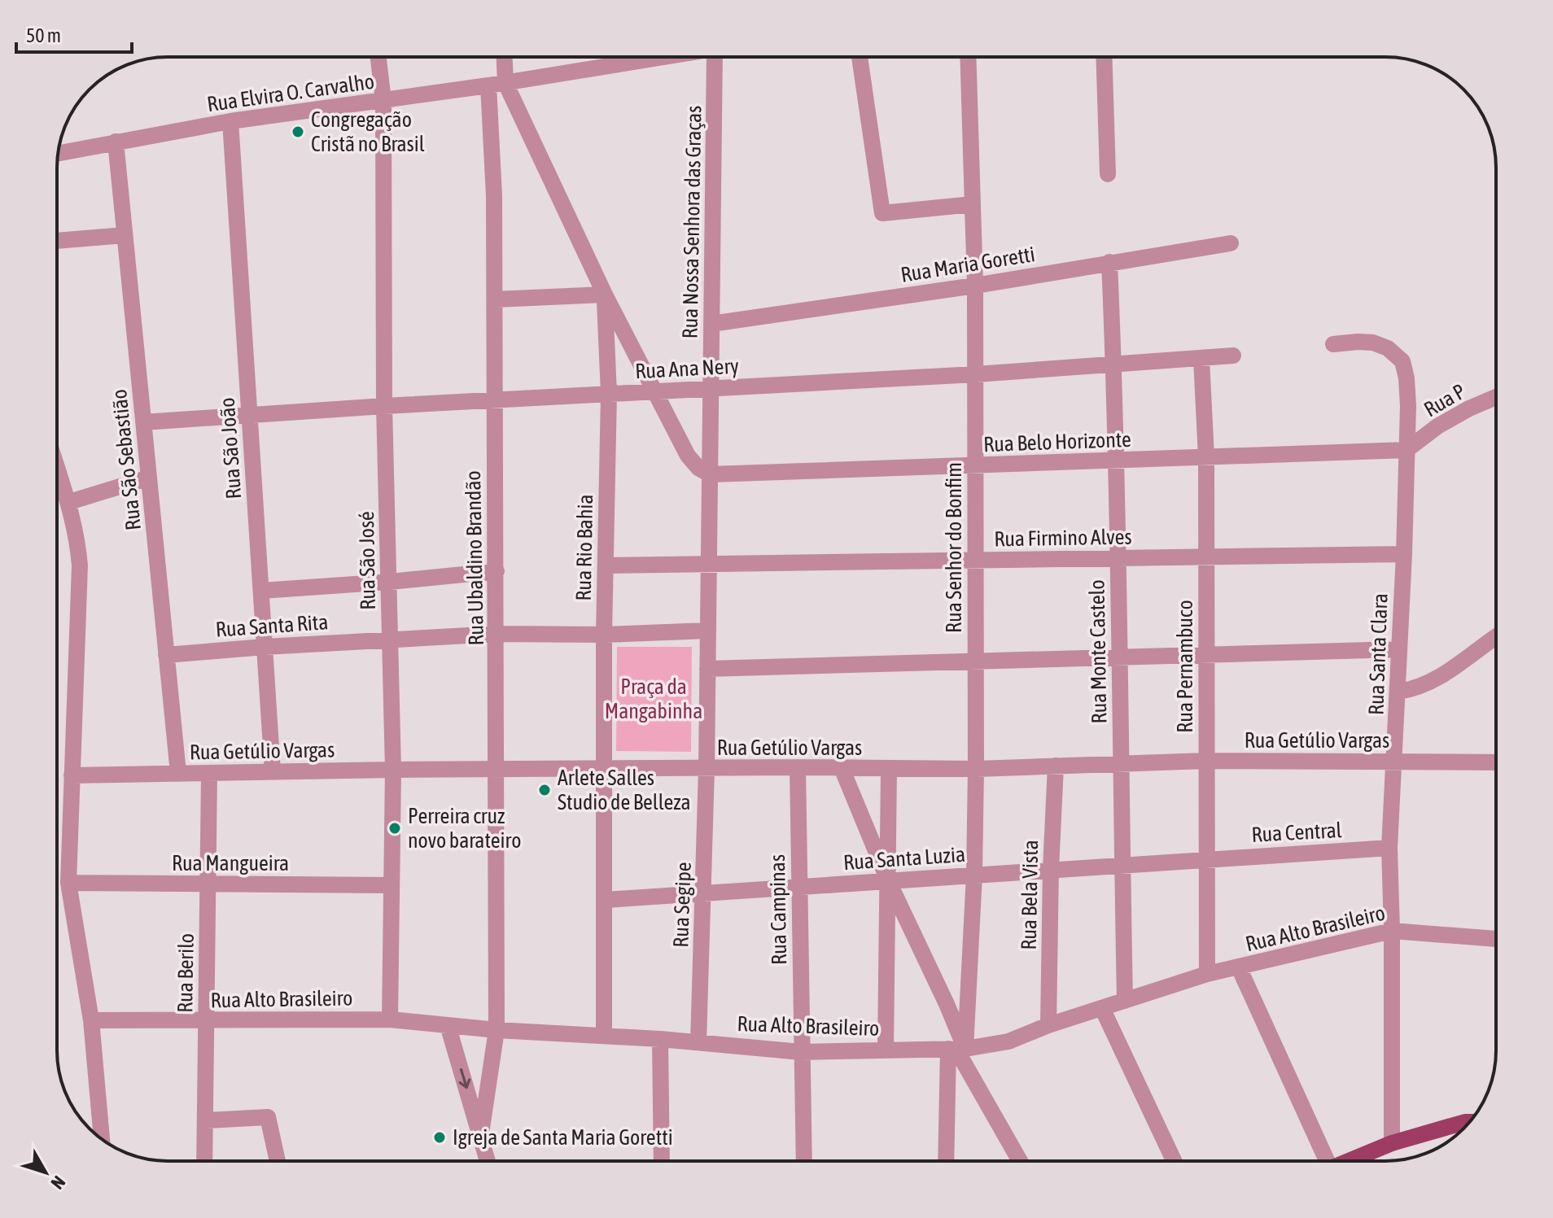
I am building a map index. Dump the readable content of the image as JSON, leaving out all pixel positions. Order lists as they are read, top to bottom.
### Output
{
  "streets": {
    "street": [
      "Rua Elvira O. Carvalho",
      "Rua Nossa Senhora das Graças",
      "Rua Maria Goretti",
      "Rua Ana Nery",
      "Rua P",
      "Rua Belo Horizonte",
      "Rua São João",
      "Rua São Sebastião",
      "Rua Firmino Alves",
      "Rua Rio Bahia",
      "Rua Senhor do Bonfim",
      "Rua Ubaldino Brandão",
      "Rua São José",
      "Rua Santa Rita",
      "Rua Monte Castelo",
      "Rua Santa Clara",
      "Rua Pernambuco",
      "Rua Getúlio Vargas",
      "Rua Central",
      "Rua Santa Luzia",
      "Rua Mangueira",
      "Rua Bela Vista",
      "Rua Segipe",
      "Rua Campinas",
      "Rua Alto Brasileiro",
      "Rua Berilo"
    ]
  },
  "crossings": [
    ["Rua Elvira O. Carvalho", "Rua São João"],
    ["Rua Elvira O. Carvalho", "Rua São Sebastião"],
    ["Rua Elvira O. Carvalho", "Rua Rio Bahia"],
    ["Rua Elvira O. Carvalho", "Rua Ubaldino Brandão"],
    ["Rua Elvira O. Carvalho", "Rua São José"],
    ["Rua Nossa Senhora das Graças", "Rua Maria Goretti"],
    ["Rua Nossa Senhora das Graças", "Rua Ana Nery"],
    ["Rua Nossa Senhora das Graças", "Rua Belo Horizonte"],
    ["Rua Nossa Senhora das Graças", "Rua Firmino Alves"],
    ["Rua Nossa Senhora das Graças", "Rua Santa Rita"],
    ["Rua Nossa Senhora das Graças", "Rua Getúlio Vargas"],
    ["Rua Nossa Senhora das Graças", "Rua Segipe"],
    ["Rua Maria Goretti", "Rua Senhor do Bonfim"],
    ["Rua Maria Goretti", "Rua Monte Castelo"],
    ["Rua Ana Nery", "Rua São João"],
    ["Rua Ana Nery", "Rua São Sebastião"],
    ["Rua Ana Nery", "Rua Rio Bahia"],
    ["Rua Ana Nery", "Rua Senhor do Bonfim"],
    ["Rua Ana Nery", "Rua Ubaldino Brandão"],
    ["Rua Ana Nery", "Rua São José"],
    ["Rua Ana Nery", "Rua Monte Castelo"],
    ["Rua Ana Nery", "Rua Pernambuco"],
    ["Rua P", "Rua Belo Horizonte"],
    ["Rua P", "Rua Santa Clara"],
    ["Rua Belo Horizonte", "Rua Senhor do Bonfim"],
    ["Rua Belo Horizonte", "Rua Monte Castelo"],
    ["Rua Belo Horizonte", "Rua Santa Clara"],
    ["Rua Belo Horizonte", "Rua Pernambuco"],
    ["Rua São João", "Rua Santa Rita"],
    ["Rua São João", "Rua Getúlio Vargas"],
    ["Rua São Sebastião", "Rua Santa Rita"],
    ["Rua São Sebastião", "Rua Getúlio Vargas"],
    ["Rua Firmino Alves", "Rua Rio Bahia"],
    ["Rua Firmino Alves", "Rua Senhor do Bonfim"],
    ["Rua Firmino Alves", "Rua Monte Castelo"],
    ["Rua Firmino Alves", "Rua Santa Clara"],
    ["Rua Firmino Alves", "Rua Pernambuco"],
    ["Rua Rio Bahia", "Rua Santa Rita"],
    ["Rua Rio Bahia", "Rua Getúlio Vargas"],
    ["Rua Rio Bahia", "Rua Santa Luzia"],
    ["Rua Rio Bahia", "Rua Alto Brasileiro"],
    ["Rua Senhor do Bonfim", "Rua Getúlio Vargas"],
    ["Rua Senhor do Bonfim", "Rua Santa Luzia"],
    ["Rua Senhor do Bonfim", "Rua Alto Brasileiro"],
    ["Rua Ubaldino Brandão", "Rua Santa Rita"],
    ["Rua Ubaldino Brandão", "Rua Getúlio Vargas"],
    ["Rua Ubaldino Brandão", "Rua Alto Brasileiro"],
    ["Rua São José", "Rua Santa Rita"],
    ["Rua São José", "Rua Getúlio Vargas"],
    ["Rua São José", "Rua Mangueira"],
    ["Rua São José", "Rua Alto Brasileiro"],
    ["Rua Monte Castelo", "Rua Getúlio Vargas"],
    ["Rua Monte Castelo", "Rua Santa Luzia"],
    ["Rua Monte Castelo", "Rua Alto Brasileiro"],
    ["Rua Santa Clara", "Rua Getúlio Vargas"],
    ["Rua Santa Clara", "Rua Central"],
    ["Rua Santa Clara", "Rua Alto Brasileiro"],
    ["Rua Pernambuco", "Rua Getúlio Vargas"],
    ["Rua Pernambuco", "Rua Central"],
    ["Rua Pernambuco", "Rua Santa Luzia"],
    ["Rua Pernambuco", "Rua Alto Brasileiro"],
    ["Rua Getúlio Vargas", "Rua Bela Vista"],
    ["Rua Getúlio Vargas", "Rua Segipe"],
    ["Rua Getúlio Vargas", "Rua Campinas"],
    ["Rua Getúlio Vargas", "Rua Berilo"],
    ["Rua Central", "Rua Santa Luzia"],
    ["Rua Santa Luzia", "Rua Bela Vista"],
    ["Rua Santa Luzia", "Rua Segipe"],
    ["Rua Santa Luzia", "Rua Campinas"],
    ["Rua Mangueira", "Rua Berilo"],
    ["Rua Bela Vista", "Rua Alto Brasileiro"],
    ["Rua Segipe", "Rua Alto Brasileiro"],
    ["Rua Campinas", "Rua Alto Brasileiro"],
    ["Rua Alto Brasileiro", "Rua Berilo"]
  ],
  "parks": ["Praça da Mangabinha"],
  "places": [
    "Congregação Cristã no Brasil",
    "Arlete Salles Studio de Belleza",
    "Perreira cruz novo barateiro",
    "Igreja de Santa Maria Goretti"
  ],
  "scale_bar": "50 m",
  "north": "bottom right"
}
